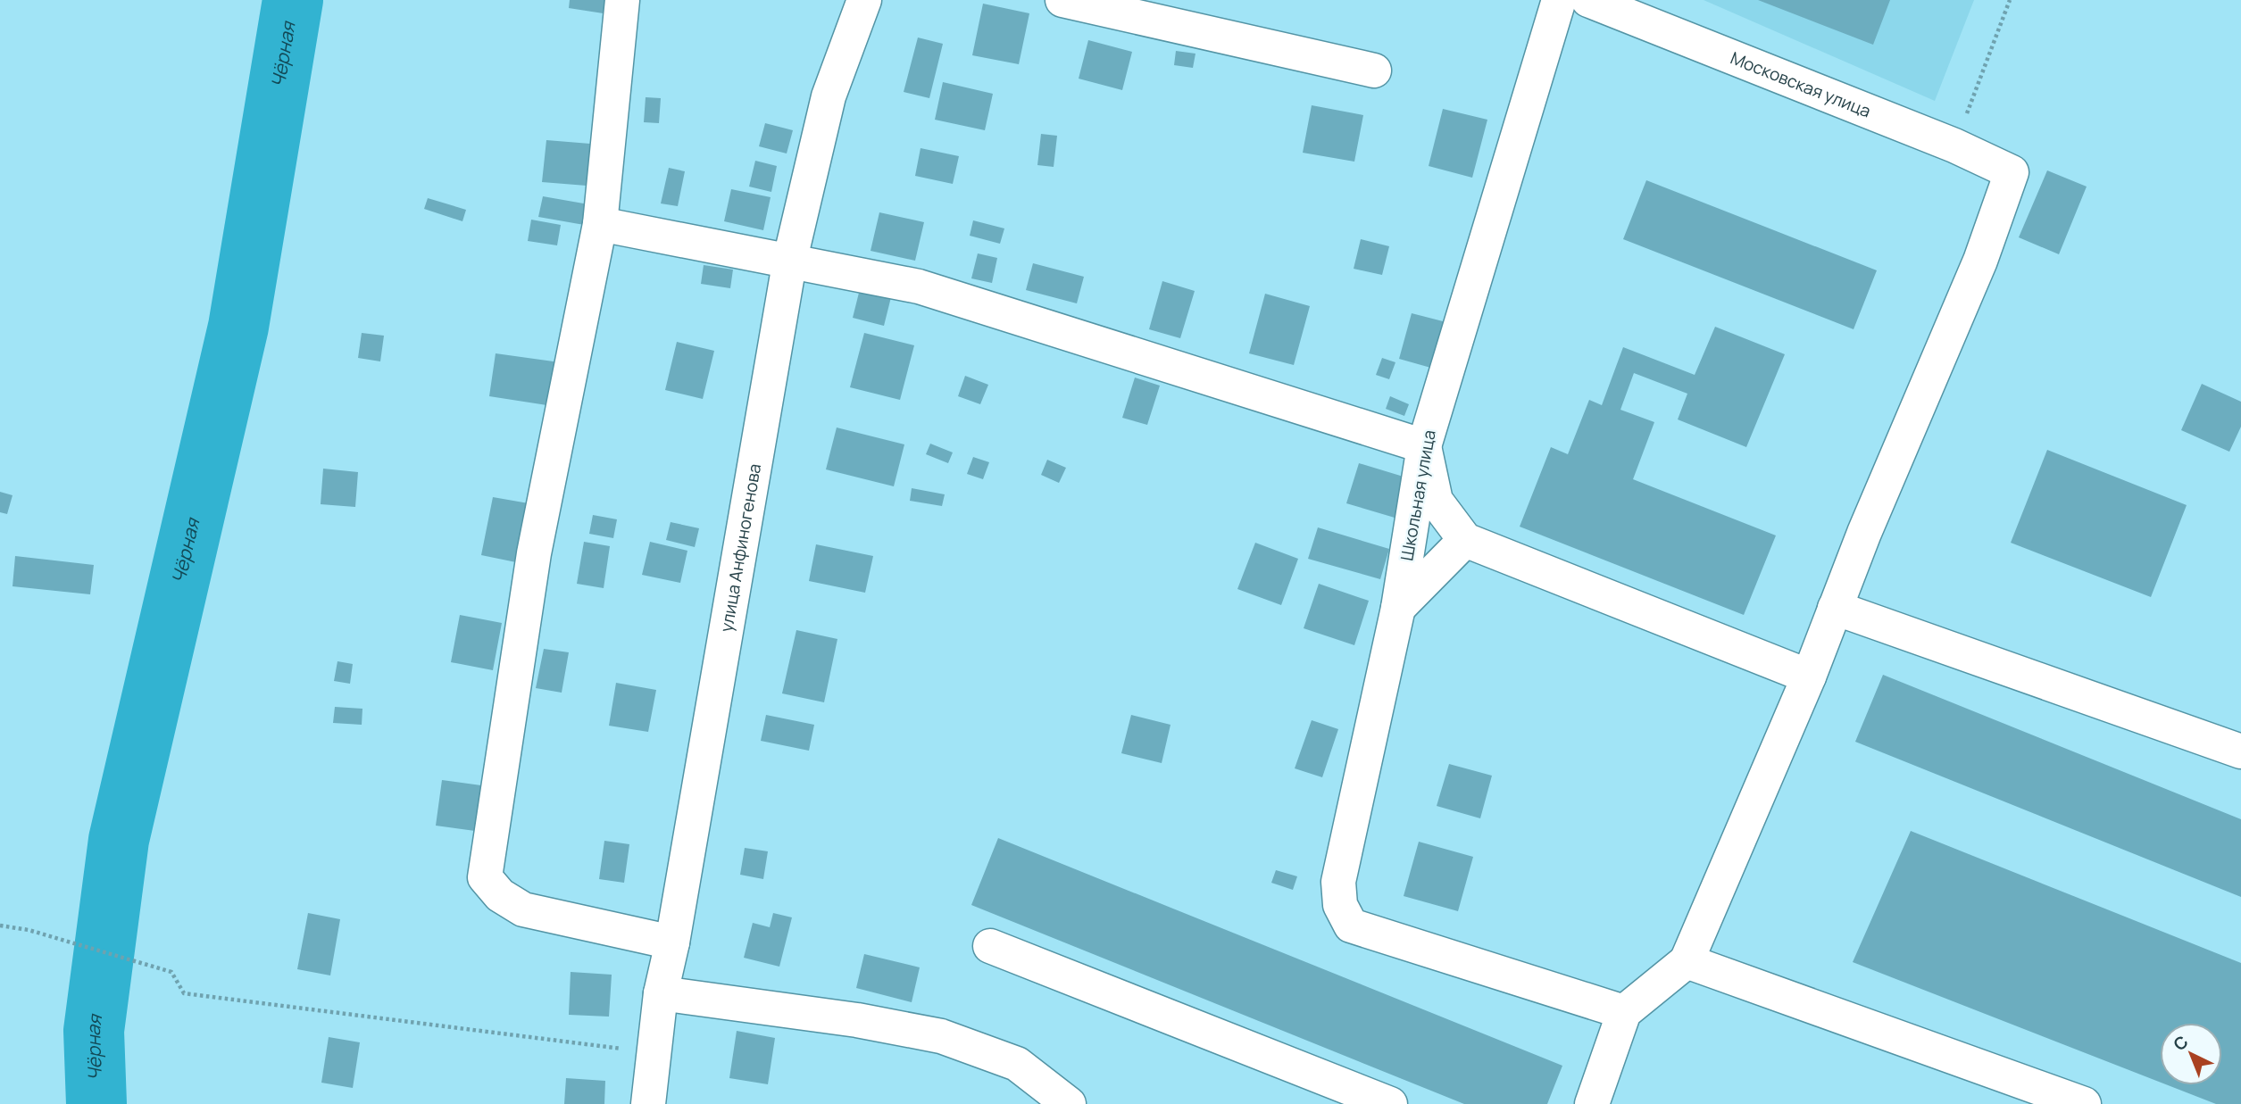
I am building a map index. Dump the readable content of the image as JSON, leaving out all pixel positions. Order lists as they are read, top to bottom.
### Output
{
  "streets": {
    "street": ["Московская улица", "Школьная улица", "улица Анфиногенова"]
  },
  "water": ["Чёрная"],
  "north": "top left"
}
